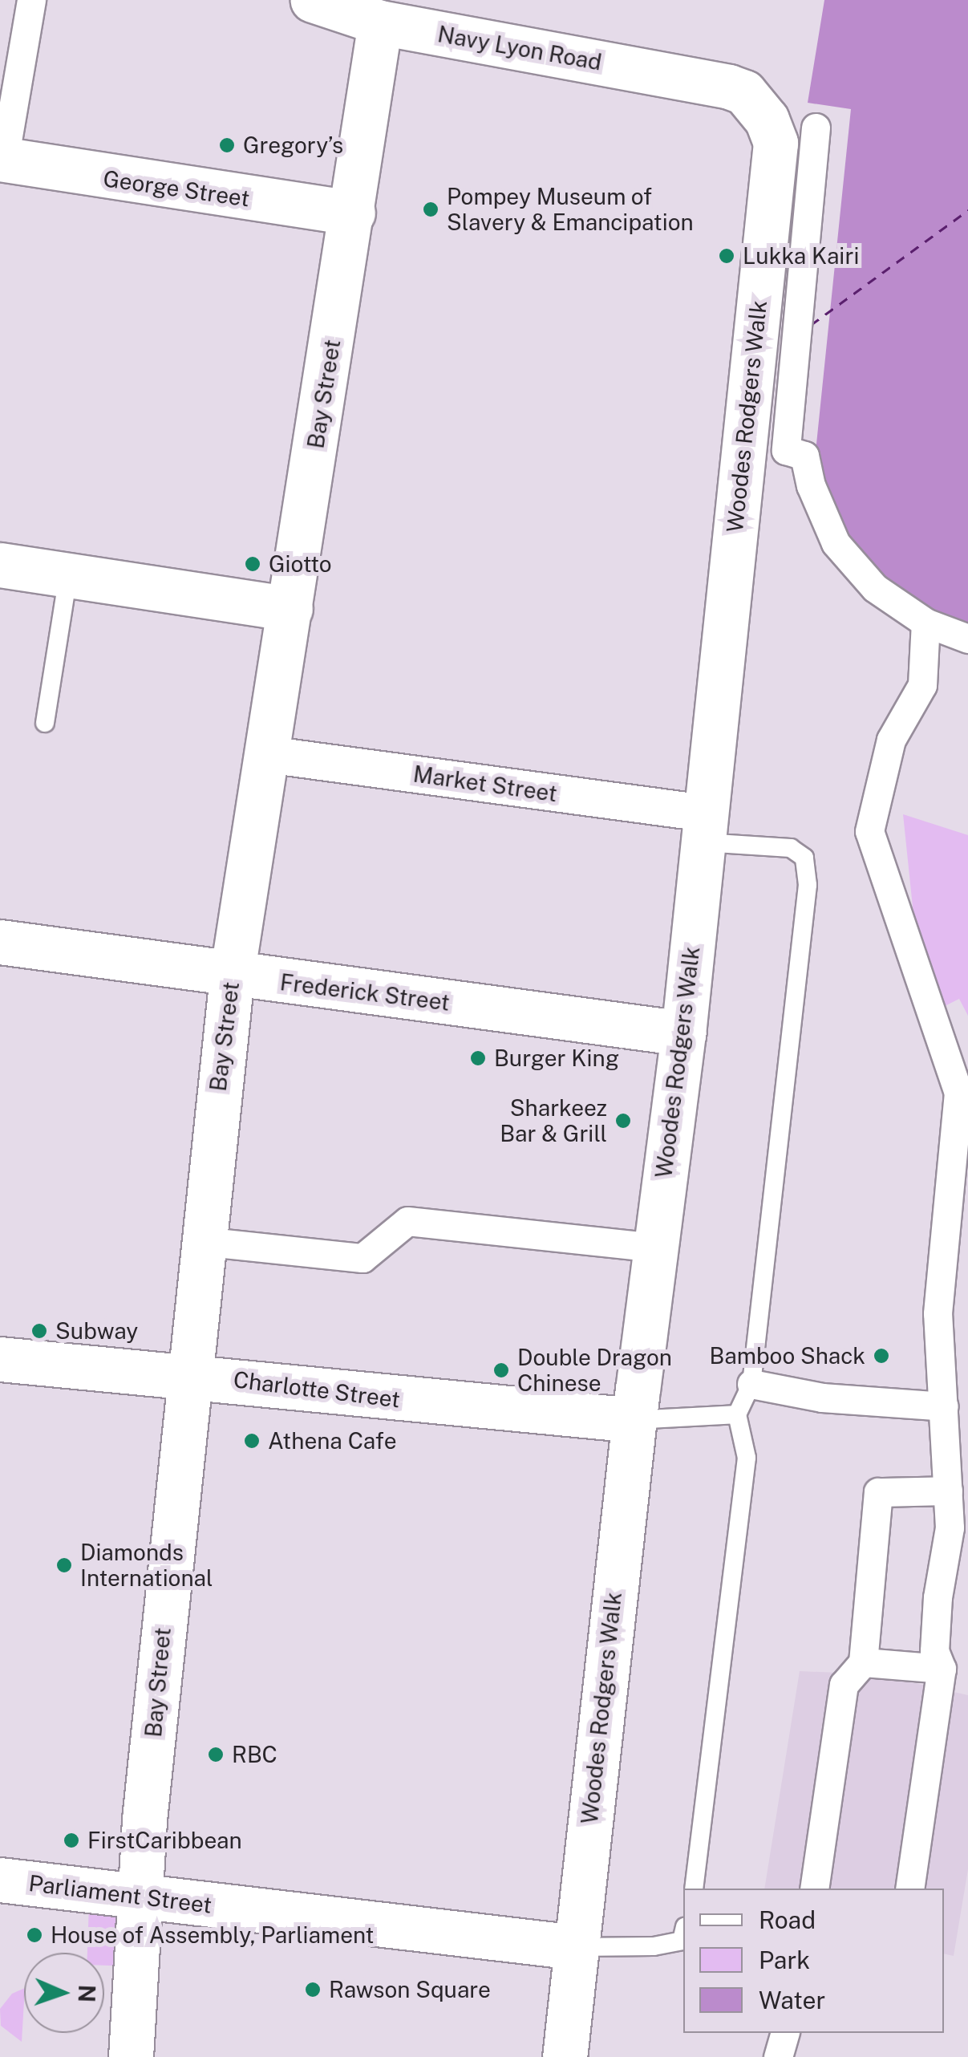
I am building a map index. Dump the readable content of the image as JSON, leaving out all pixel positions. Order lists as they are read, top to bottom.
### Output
{
  "streets": {
    "main road": [
      "Navy Lyon Road",
      "George Street",
      "Bay Street",
      "Woodes Rodgers Walk",
      "Frederick Street",
      "Charlotte Street",
      "Parliament Street"
    ],
    "street": ["Market Street"]
  },
  "crossings": [
    ["Navy Lyon Road", "Bay Street"],
    ["Navy Lyon Road", "Woodes Rodgers Walk"],
    ["George Street", "Bay Street"],
    ["Bay Street", "Market Street"],
    ["Bay Street", "Frederick Street"],
    ["Bay Street", "Charlotte Street"],
    ["Bay Street", "Parliament Street"],
    ["Woodes Rodgers Walk", "Market Street"],
    ["Woodes Rodgers Walk", "Frederick Street"],
    ["Woodes Rodgers Walk", "Charlotte Street"],
    ["Woodes Rodgers Walk", "Parliament Street"]
  ],
  "places": [
    "Gregory’s",
    "Pompey Museum of Slavery & Emancipation",
    "Lukka Kairi",
    "Giotto",
    "Burger King",
    "Sharkeez Bar & Grill",
    "Subway",
    "Bamboo Shack",
    "Double Dragon Chinese",
    "Athena Cafe",
    "Diamonds International",
    "RBC",
    "FirstCaribbean",
    "House of Assembly, Parliament",
    "Rawson Square"
  ],
  "legend": ["Road", "Park", "Water"],
  "north": "right"
}
